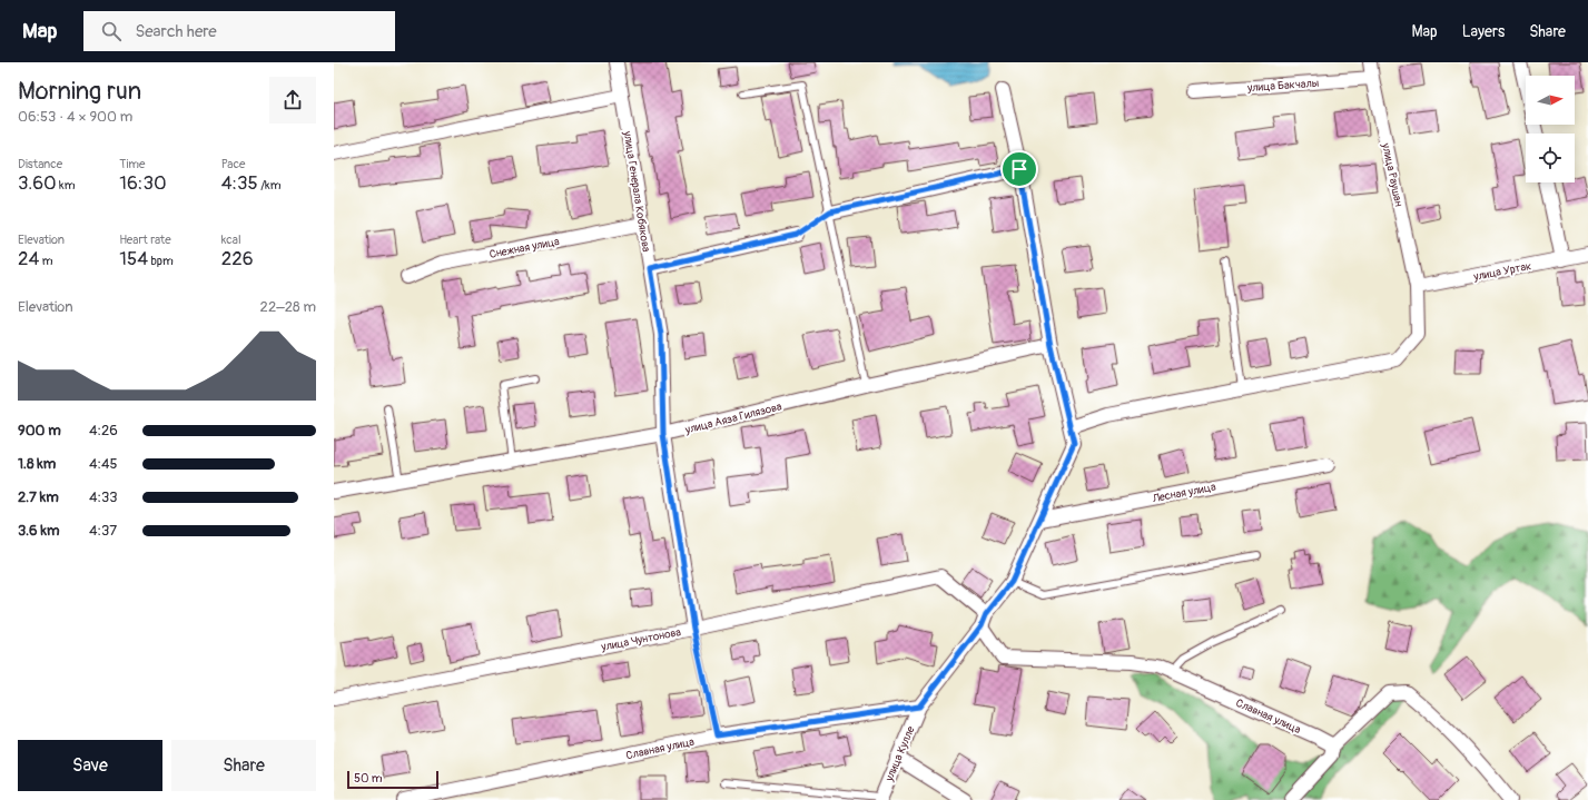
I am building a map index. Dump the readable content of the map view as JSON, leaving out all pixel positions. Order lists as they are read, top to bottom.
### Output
{
  "streets": {
    "street": [
      "улица Бакчалы",
      "улица Раушан",
      "улица Генерала Кобякова",
      "Снежная улица",
      "улица Уртак",
      "улица Аяза Гилязова",
      "Лесная улица",
      "улица Чунтонова",
      "Славная улица",
      "улица Кулле"
    ]
  },
  "crossings": [
    ["улица Бакчалы", "улица Раушан"],
    ["улица Раушан", "улица Уртак"],
    ["улица Раушан", "улица Кулле"],
    ["улица Генерала Кобякова", "Снежная улица"],
    ["улица Генерала Кобякова", "улица Аяза Гилязова"],
    ["улица Генерала Кобякова", "улица Чунтонова"],
    ["улица Генерала Кобякова", "Славная улица"],
    ["улица Аяза Гилязова", "улица Кулле"],
    ["Лесная улица", "улица Кулле"],
    ["улица Чунтонова", "Славная улица"],
    ["улица Чунтонова", "улица Кулле"],
    ["Славная улица", "улица Кулле"]
  ],
  "scale_bar": "50 m",
  "north": "right",
  "page": {
    "header": "Map",
    "search": "Search here",
    "nav": ["Map", "Layers", "Share"],
    "heading": ["Morning run", "06:53 · 4 × 900 m"],
    "stats": [
      ["Distance", "3.60 km"],
      ["Time", "16:30"],
      ["Pace", "4:35 /km"],
      ["Elevation", "24 m"],
      ["Heart rate", "154 bpm"],
      ["kcal", "226"]
    ],
    "chart": ["Elevation", "22–28 m"],
    "list": [
      {
        "name": "900 m",
        "note": "4:26"
      },
      {
        "name": "1.8 km",
        "note": "4:45"
      },
      {
        "name": "2.7 km",
        "note": "4:33"
      },
      {
        "name": "3.6 km",
        "note": "4:37"
      }
    ],
    "buttons": ["Save", "Share"],
    "scale": "50 m"
  }
}
